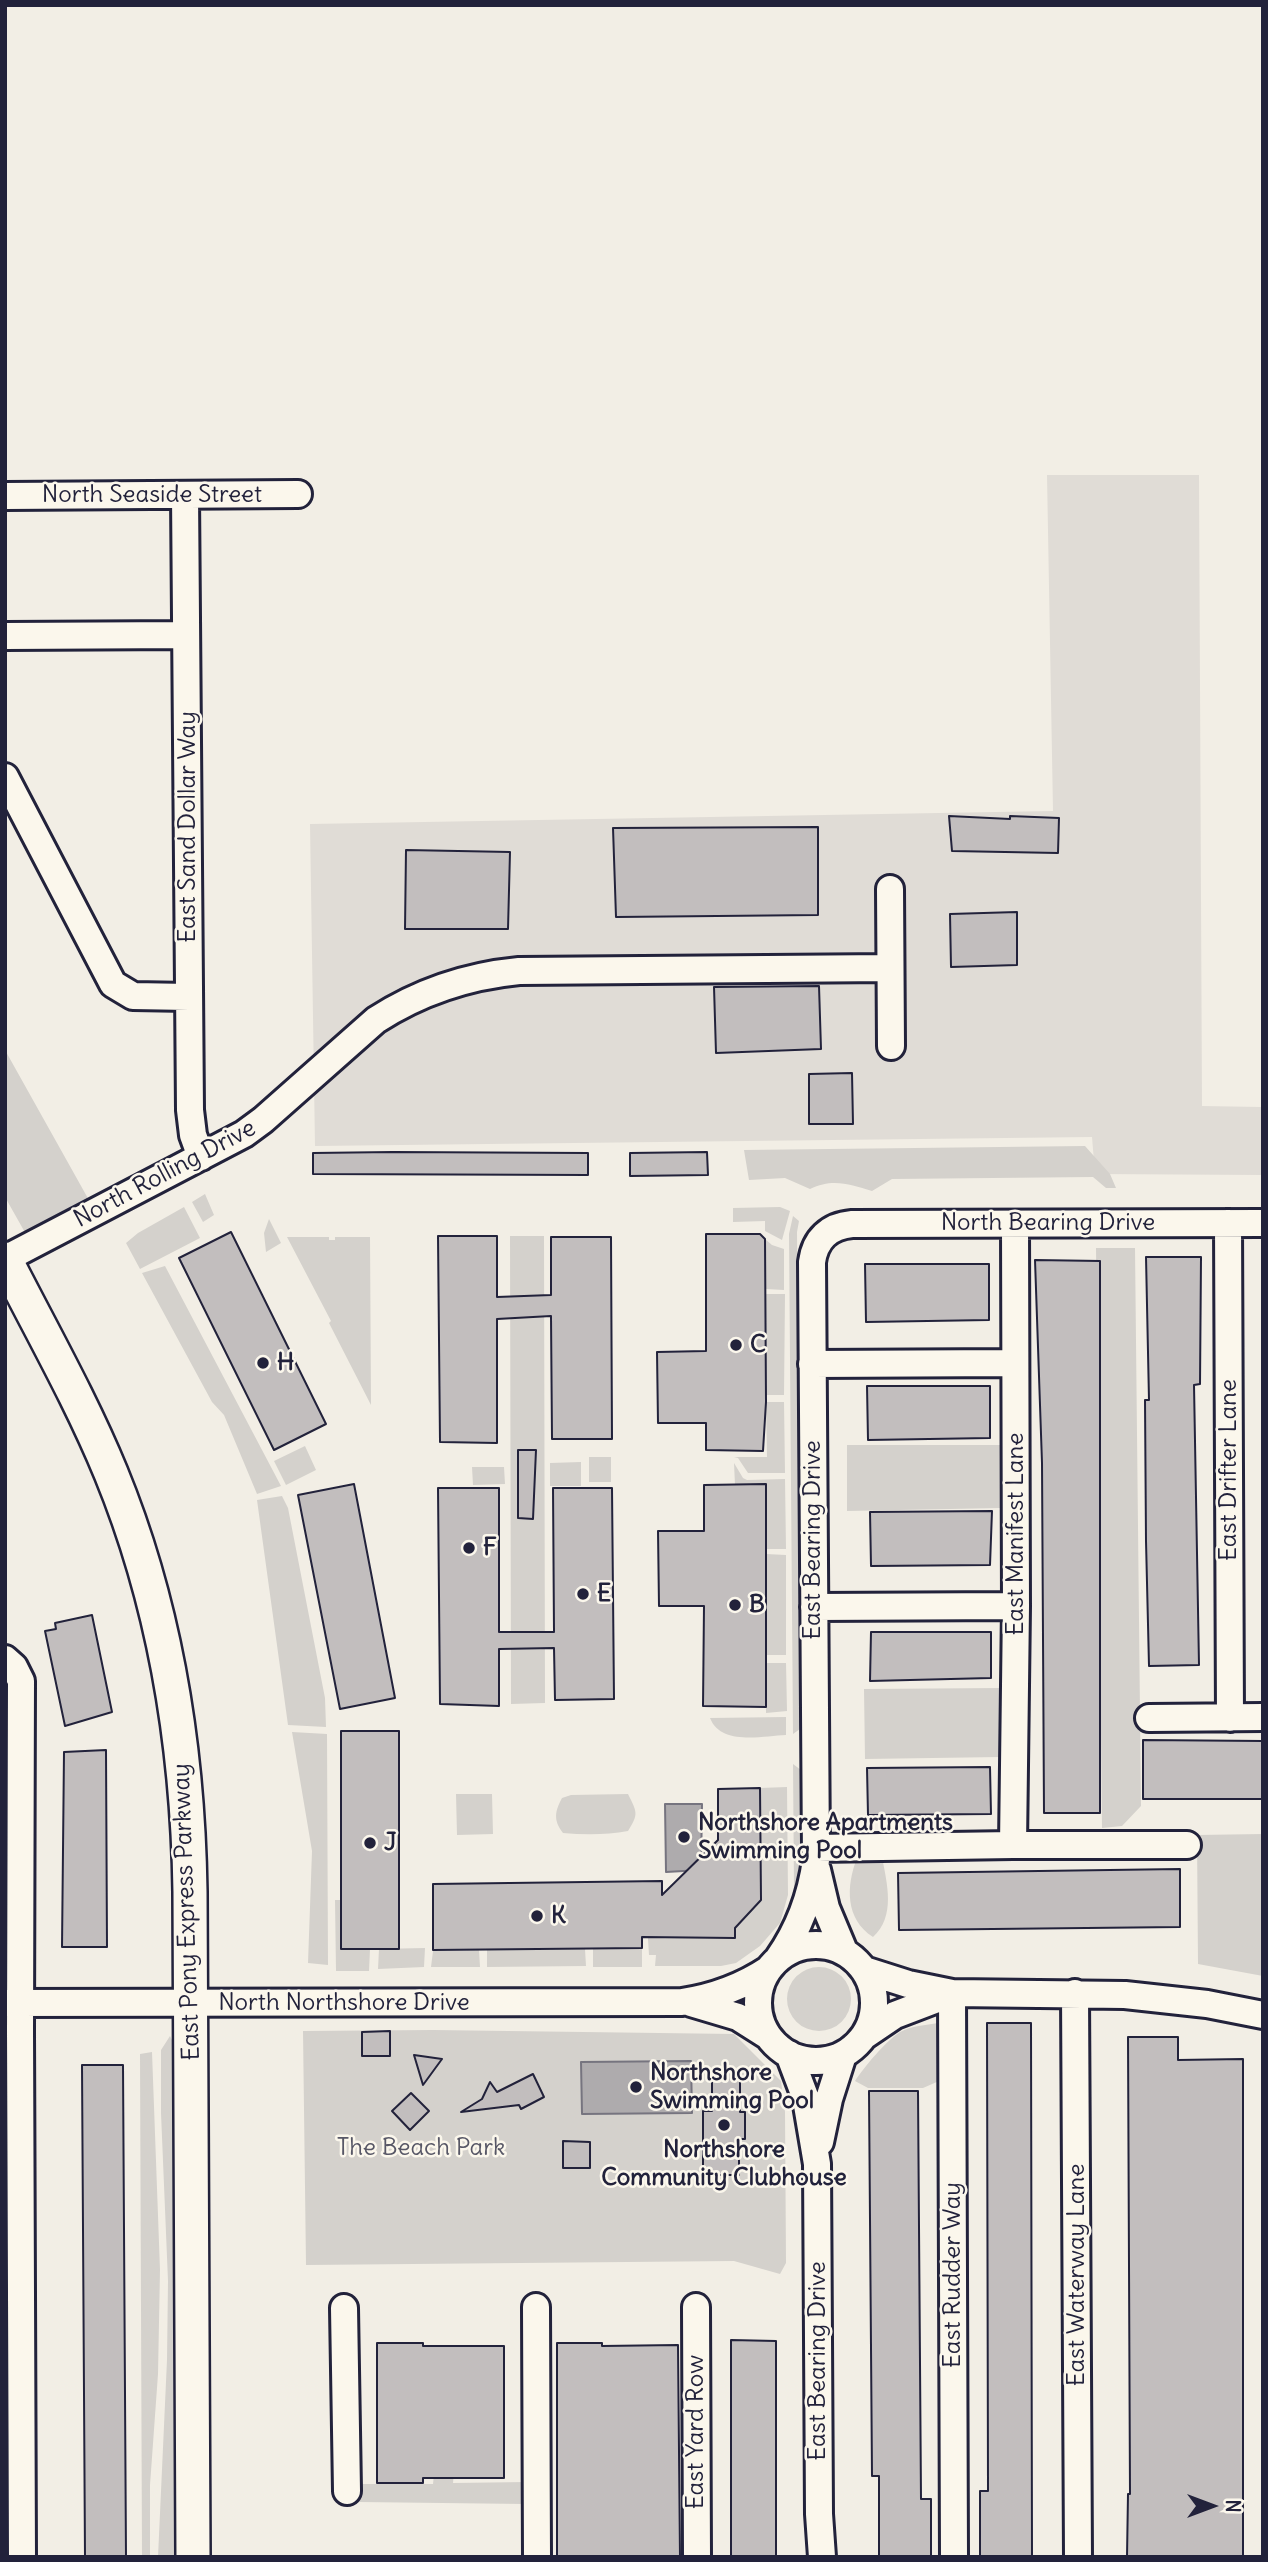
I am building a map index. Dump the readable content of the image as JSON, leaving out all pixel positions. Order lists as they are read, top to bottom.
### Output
{
  "streets": {
    "main road": ["East Pony Express Parkway"],
    "street": [
      "North Seaside Street",
      "East Sand Dollar Way",
      "North Rolling Drive",
      "North Bearing Drive",
      "East Drifter Lane",
      "East Manifest Lane",
      "East Bearing Drive",
      "North Northshore Drive",
      "East Rudder Way",
      "East Waterway Lane",
      "East Yard Row"
    ]
  },
  "crossings": [
    ["North Seaside Street", "East Sand Dollar Way"],
    ["East Sand Dollar Way", "North Rolling Drive"],
    ["North Rolling Drive", "East Pony Express Parkway"],
    ["North Bearing Drive", "East Drifter Lane"],
    ["North Bearing Drive", "East Manifest Lane"],
    ["North Bearing Drive", "East Bearing Drive"],
    ["East Pony Express Parkway", "North Northshore Drive"]
  ],
  "parks": ["The Beach Park"],
  "places": [
    "C",
    "H",
    "F",
    "E",
    "B",
    "Northshore Apartments Swimming Pool",
    "J",
    "K",
    "Northshore Swimming Pool",
    "Northshore Community Clubhouse"
  ],
  "north": "right"
}
